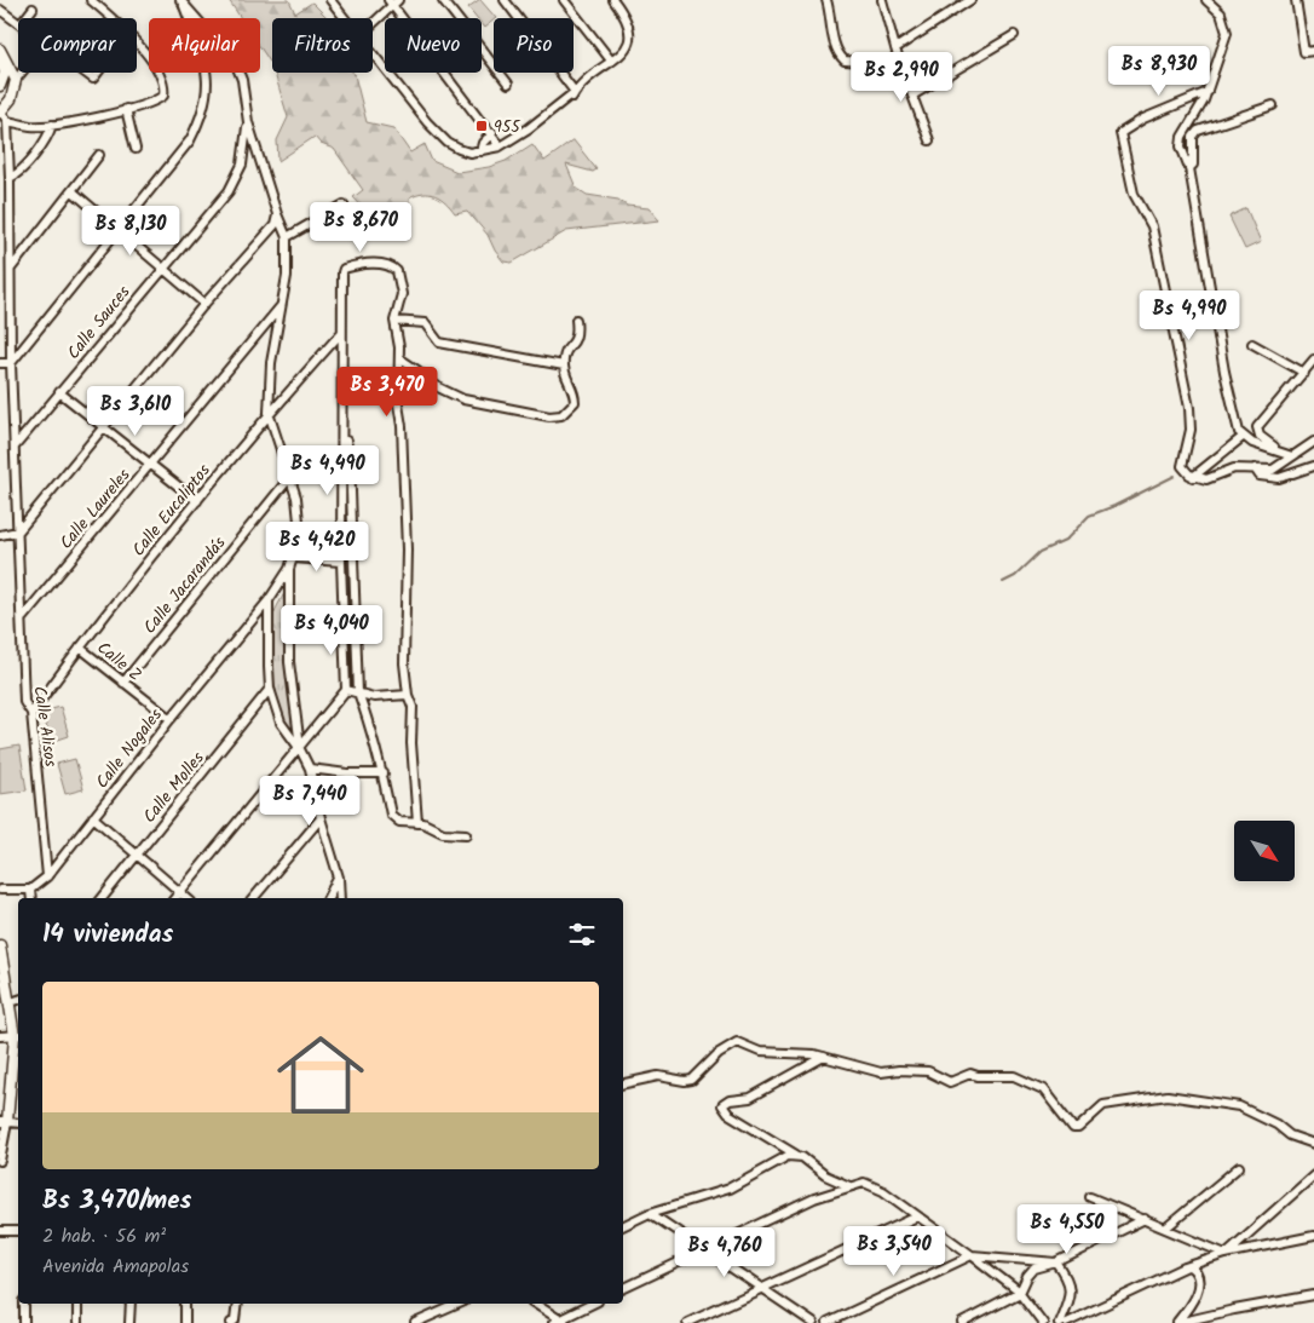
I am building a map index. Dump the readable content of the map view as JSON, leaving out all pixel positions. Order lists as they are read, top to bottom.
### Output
{
  "streets": {
    "street": [
      "Calle Sauces",
      "Calle Laureles",
      "Calle Eucaliptos",
      "Calle Jacarandás",
      "Calle Z",
      "Calle Alisos",
      "Calle Nogales",
      "Calle Molles"
    ]
  },
  "crossings": [
    ["Calle Sauces", "Calle Alisos"],
    ["Calle Laureles", "Calle Alisos"],
    ["Calle Eucaliptos", "Calle Z"],
    ["Calle Eucaliptos", "Calle Alisos"],
    ["Calle Jacarandás", "Calle Z"],
    ["Calle Z", "Calle Nogales"],
    ["Calle Alisos", "Calle Nogales"]
  ],
  "places": {
    "transit": ["955"]
  },
  "north": "bottom right",
  "page": {
    "chip": [
      "Comprar",
      "Alquilar",
      "Filtros",
      "Nuevo",
      "Piso"
    ],
    "price": [
      "Bs 8,930",
      "Bs 2,990",
      "Bs 8,670",
      "Bs 8,130",
      "Bs 4,990",
      "Bs 3,470",
      "Bs 3,610",
      "Bs 4,490",
      "Bs 4,420",
      "Bs 4,040",
      "Bs 7,440",
      "Bs 4,550",
      "Bs 3,540",
      "Bs 4,760"
    ],
    "heading": "14 viviendas",
    "list": [
      {
        "name": "Bs 3,470/mes",
        "note": "2 hab. · 56 m² · Avenida Amapolas"
      }
    ]
  }
}
